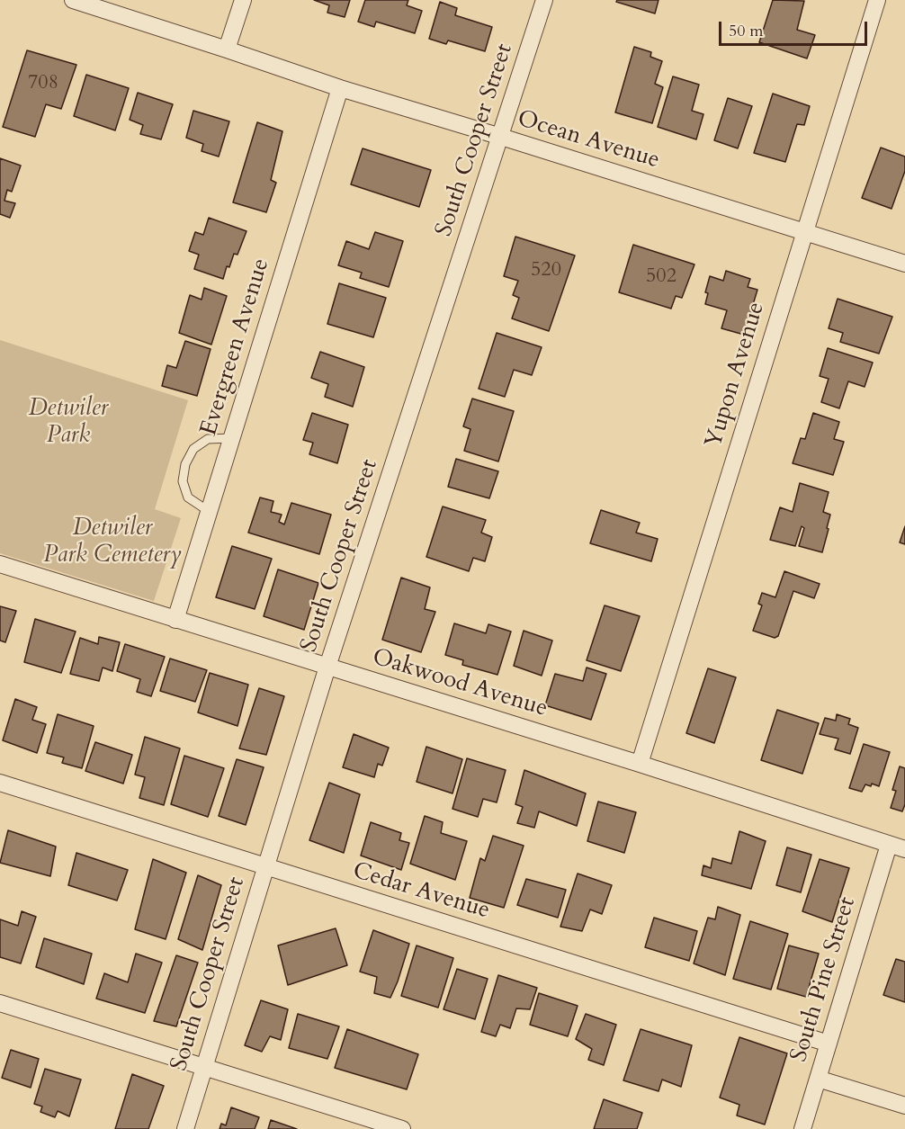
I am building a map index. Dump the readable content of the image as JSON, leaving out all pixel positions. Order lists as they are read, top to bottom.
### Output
{
  "streets": {
    "street": [
      "South Cooper Street",
      "Ocean Avenue",
      "Evergreen Avenue",
      "Yupon Avenue",
      "Oakwood Avenue",
      "Cedar Avenue",
      "South Pine Street"
    ]
  },
  "crossings": [
    ["South Cooper Street", "Ocean Avenue"],
    ["South Cooper Street", "Oakwood Avenue"],
    ["South Cooper Street", "Cedar Avenue"],
    ["Ocean Avenue", "Evergreen Avenue"],
    ["Ocean Avenue", "Yupon Avenue"],
    ["Evergreen Avenue", "Oakwood Avenue"],
    ["Yupon Avenue", "Oakwood Avenue"],
    ["Oakwood Avenue", "South Pine Street"],
    ["Cedar Avenue", "South Pine Street"]
  ],
  "parks": ["Detwiler Park", "Detwiler Park Cemetery"],
  "house_numbers": ["708", "520", "502"],
  "scale_bar": "50 m"
}
